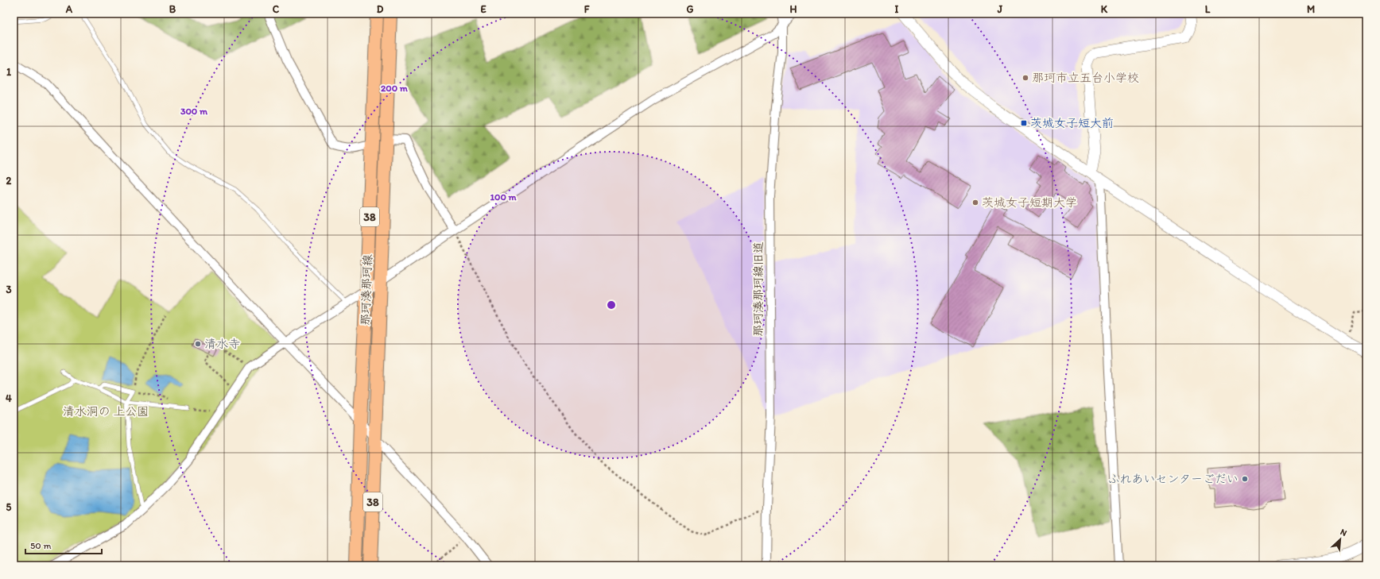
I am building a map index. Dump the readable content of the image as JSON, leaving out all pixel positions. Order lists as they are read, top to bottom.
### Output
{
  "streets": {
    "main road": ["38", "那珂湊那珂線"],
    "street": ["那珂湊那珂線旧道"]
  },
  "parks": ["清水洞の 上公園"],
  "places": {
    "other": [
      "那珂市立五台小学校",
      "茨城女子短期大学",
      "清水寺",
      "ふれあいセンターごだい"
    ],
    "transit": ["茨城女子短大前"]
  },
  "scale_bar": "50 m",
  "north": "top right",
  "grid": {
    "columns": [
      "A",
      "B",
      "C",
      "D",
      "E",
      "F",
      "G",
      "H",
      "I",
      "J",
      "K",
      "L",
      "M"
    ],
    "rows": [
      "1",
      "2",
      "3",
      "4",
      "5"
    ]
  },
  "rings": ["200 m", "300 m", "100 m"]
}
